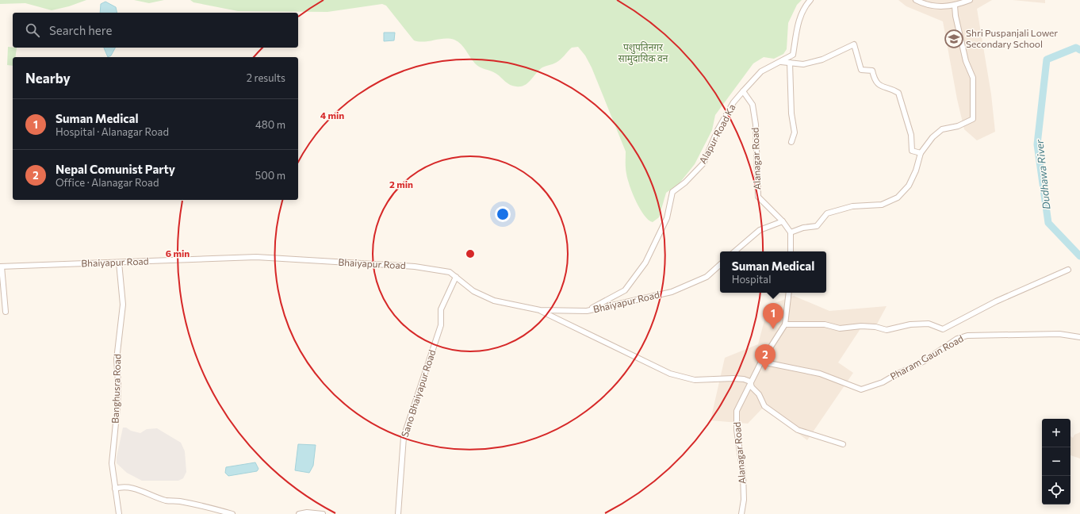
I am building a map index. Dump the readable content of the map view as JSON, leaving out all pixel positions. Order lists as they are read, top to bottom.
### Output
{
  "streets": {
    "street": [
      "Alapur Road Ka",
      "Alanagar Road",
      "Bhaiyapur Road",
      "Pharam Gaun Road",
      "Banghusra Road",
      "Sano Bhaiyapur Road"
    ]
  },
  "crossings": [
    ["Alapur Road Ka", "Alanagar Road"],
    ["Alapur Road Ka", "Bhaiyapur Road"],
    ["Alanagar Road", "Pharam Gaun Road"],
    ["Bhaiyapur Road", "Banghusra Road"],
    ["Bhaiyapur Road", "Sano Bhaiyapur Road"]
  ],
  "water": ["Dudhawa River"],
  "parks": ["पशुपतिनगर सामुदायिक वन"],
  "places": {
    "school or university": ["Shri Puspanjali Lower Secondary School"]
  },
  "page": {
    "search": "Search here",
    "heading": ["Nearby", "2 results"],
    "list": [
      {
        "mark": "1",
        "name": "Suman Medical",
        "note": "Hospital · Alanagar Road",
        "value": "480 m"
      },
      {
        "mark": "2",
        "name": "Nepal Comunist Party",
        "note": "Office · Alanagar Road",
        "value": "500 m"
      }
    ],
    "popup": ["Suman Medical", "Hospital"],
    "pins": ["1", "2"],
    "map_buttons": ["+", "−"]
  },
  "rings": ["4 min", "2 min", "6 min"]
}
